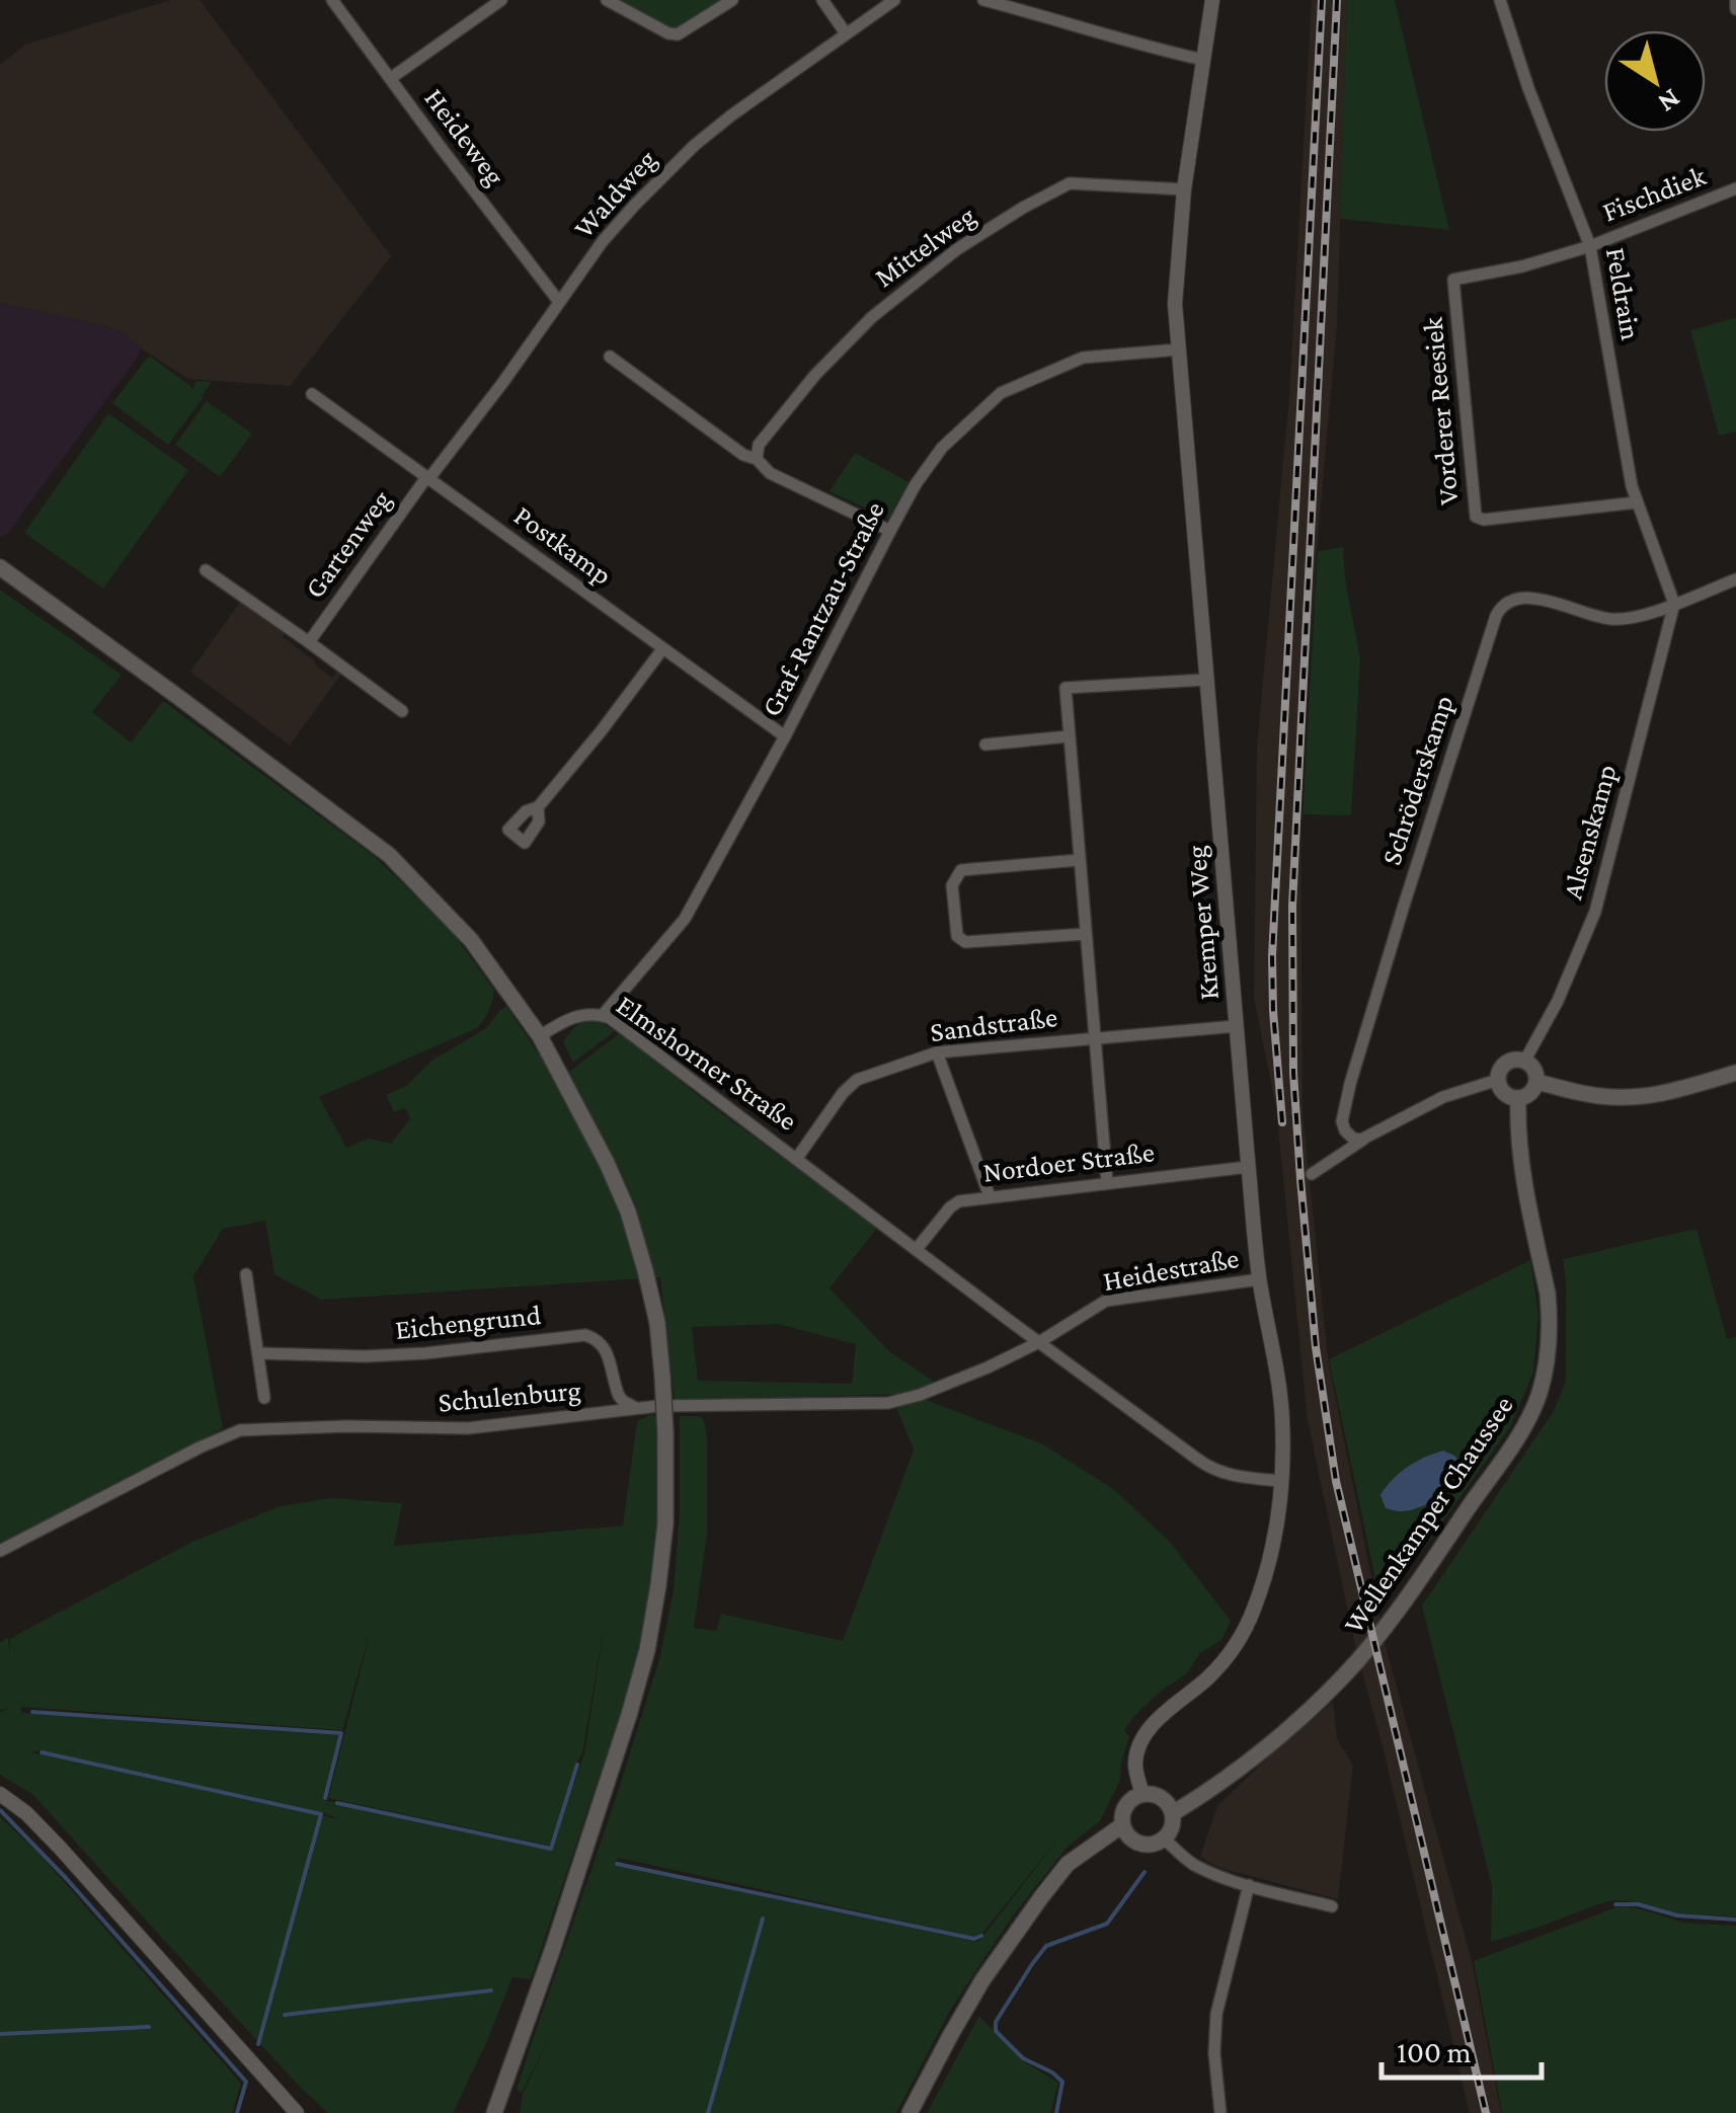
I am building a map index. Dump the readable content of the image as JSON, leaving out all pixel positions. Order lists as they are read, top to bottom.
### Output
{
  "streets": {
    "main road": ["Wellenkamper Chaussee"],
    "street": [
      "Heideweg",
      "Waldweg",
      "Fischdiek",
      "Mittelweg",
      "Feldrain",
      "Vorderer Reesiek",
      "Gartenweg",
      "Postkamp",
      "Graf-Rantzau-Straße",
      "Schröderskamp",
      "Alsenskamp",
      "Kremper Weg",
      "Sandstraße",
      "Elmshorner Straße",
      "Nordoer Straße",
      "Heidestraße",
      "Eichengrund",
      "Schulenburg"
    ]
  },
  "crossings": [
    ["Heideweg", "Waldweg"],
    ["Waldweg", "Gartenweg"],
    ["Waldweg", "Postkamp"],
    ["Fischdiek", "Feldrain"],
    ["Fischdiek", "Vorderer Reesiek"],
    ["Mittelweg", "Kremper Weg"],
    ["Feldrain", "Vorderer Reesiek"],
    ["Feldrain", "Schröderskamp"],
    ["Feldrain", "Alsenskamp"],
    ["Gartenweg", "Postkamp"],
    ["Postkamp", "Graf-Rantzau-Straße"],
    ["Graf-Rantzau-Straße", "Kremper Weg"],
    ["Graf-Rantzau-Straße", "Elmshorner Straße"],
    ["Schröderskamp", "Alsenskamp"],
    ["Alsenskamp", "Wellenkamper Chaussee"],
    ["Kremper Weg", "Sandstraße"],
    ["Kremper Weg", "Elmshorner Straße"],
    ["Kremper Weg", "Nordoer Straße"],
    ["Kremper Weg", "Heidestraße"],
    ["Kremper Weg", "Wellenkamper Chaussee"],
    ["Sandstraße", "Elmshorner Straße"],
    ["Elmshorner Straße", "Nordoer Straße"],
    ["Elmshorner Straße", "Heidestraße"],
    ["Elmshorner Straße", "Schulenburg"],
    ["Heidestraße", "Schulenburg"],
    ["Eichengrund", "Schulenburg"]
  ],
  "scale_bar": "100 m",
  "north": "bottom right"
}
